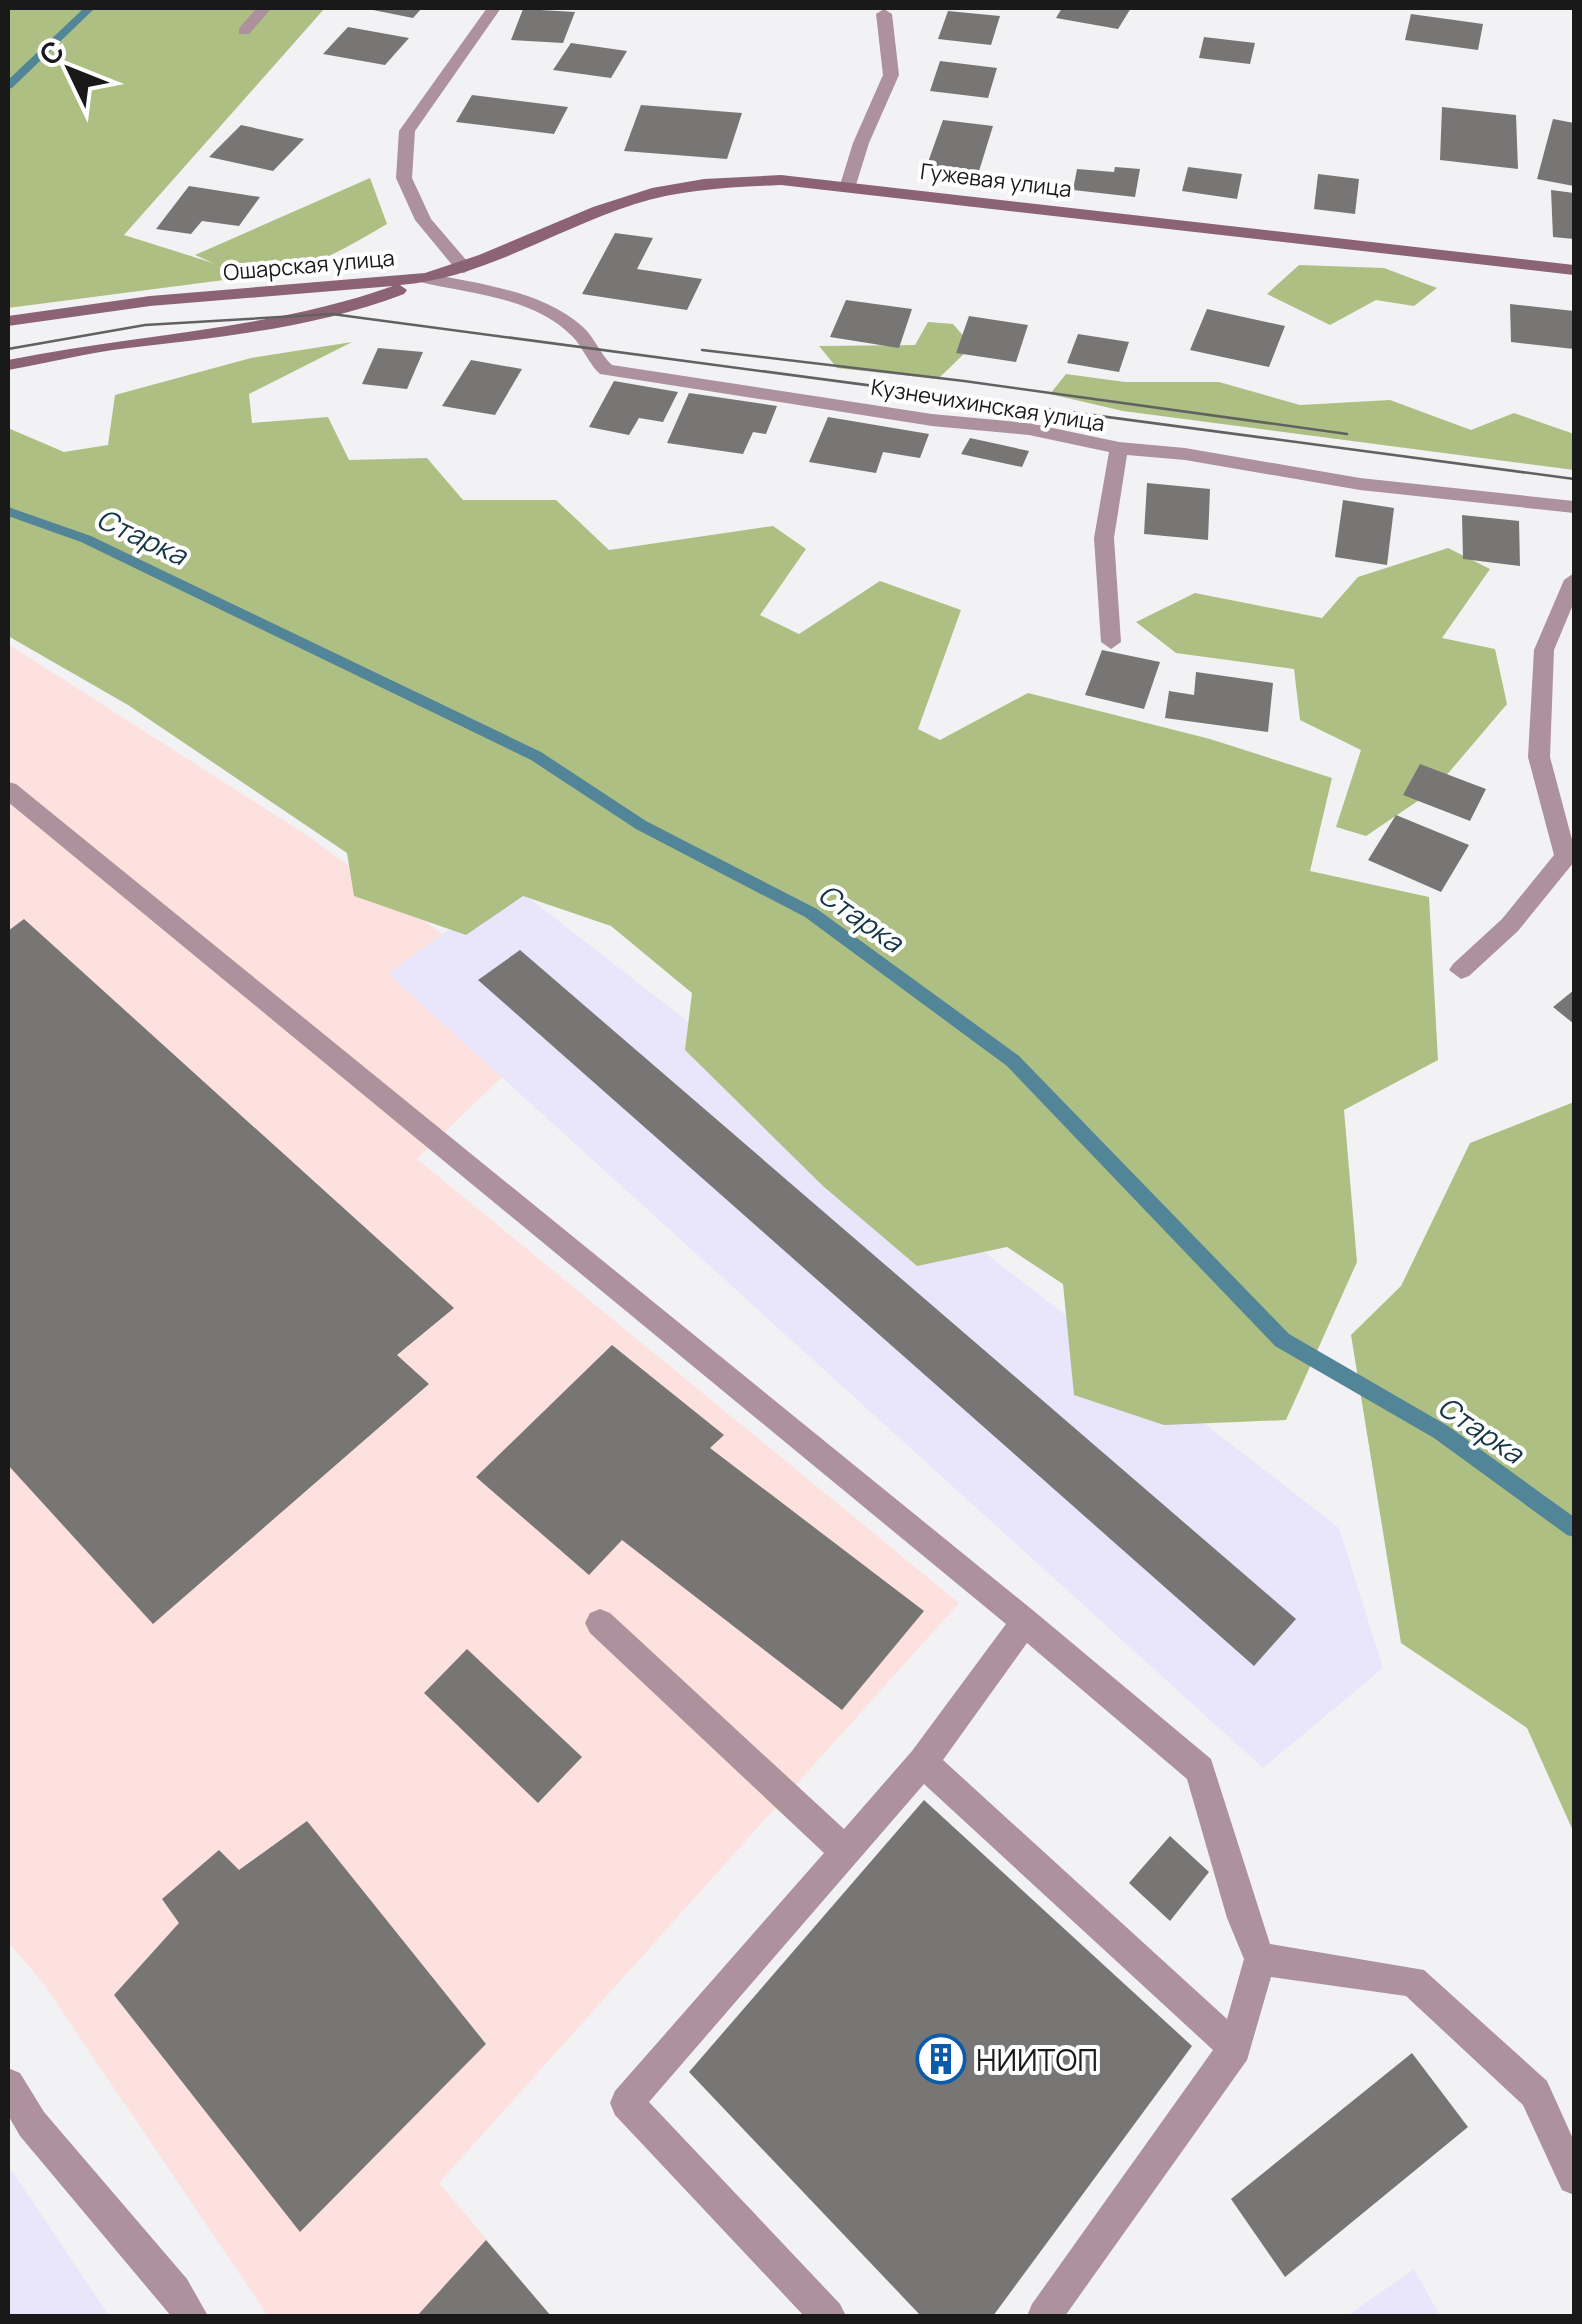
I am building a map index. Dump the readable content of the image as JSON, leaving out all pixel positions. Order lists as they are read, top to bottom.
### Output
{
  "streets": {
    "street": ["Гужевая улица", "Ошарская улица", "Кузнечихинская улица"]
  },
  "crossings": [
    ["Гужевая улица", "Ошарская улица"],
    ["Гужевая улица", "Кузнечихинская улица"],
    ["Ошарская улица", "Кузнечихинская улица"]
  ],
  "water": ["Старка"],
  "places": {
    "building": ["НИИТОП"]
  },
  "north": "top left"
}
